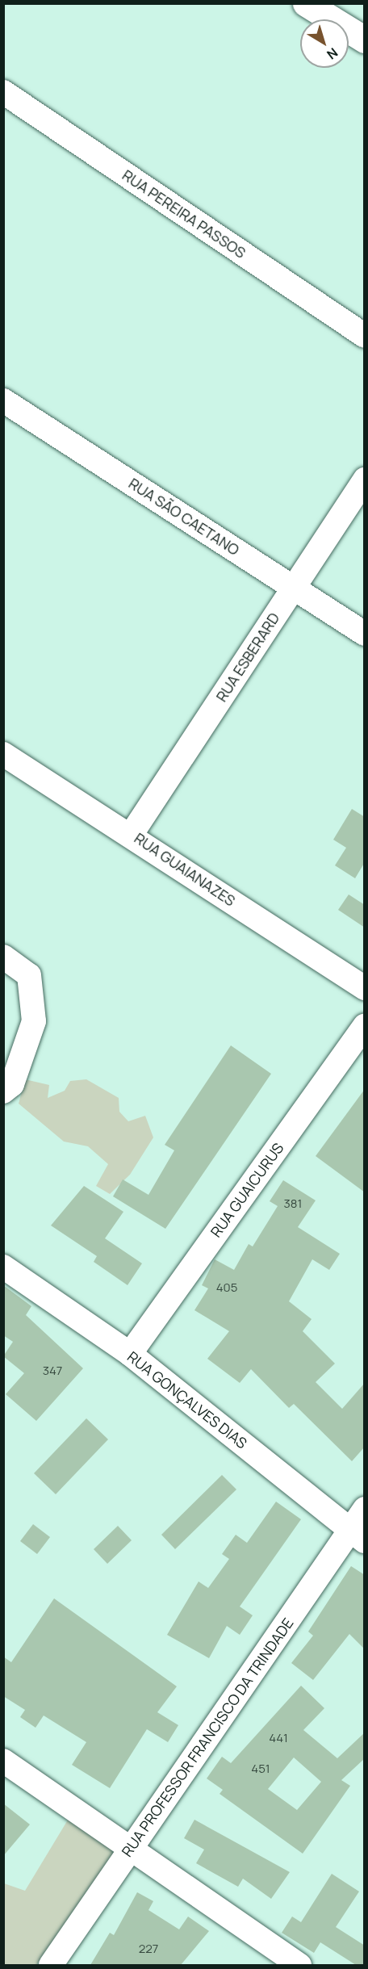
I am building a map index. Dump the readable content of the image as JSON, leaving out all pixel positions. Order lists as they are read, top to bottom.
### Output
{
  "streets": {
    "street": [
      "RUA PEREIRA PASSOS",
      "RUA SÃO CAETANO",
      "RUA ESBERARD",
      "RUA GUAIANAZES",
      "RUA GUAICURUS",
      "RUA GONÇALVES DIAS",
      "RUA PROFESSOR FRANCISCO DA TRINDADE"
    ]
  },
  "crossings": [
    ["RUA SÃO CAETANO", "RUA ESBERARD"],
    ["RUA ESBERARD", "RUA GUAIANAZES"],
    ["RUA GUAICURUS", "RUA GONÇALVES DIAS"],
    ["RUA GONÇALVES DIAS", "RUA PROFESSOR FRANCISCO DA TRINDADE"]
  ],
  "house_numbers": [
    "381",
    "405",
    "347",
    "441",
    "451",
    "227"
  ],
  "north": "bottom right"
}
